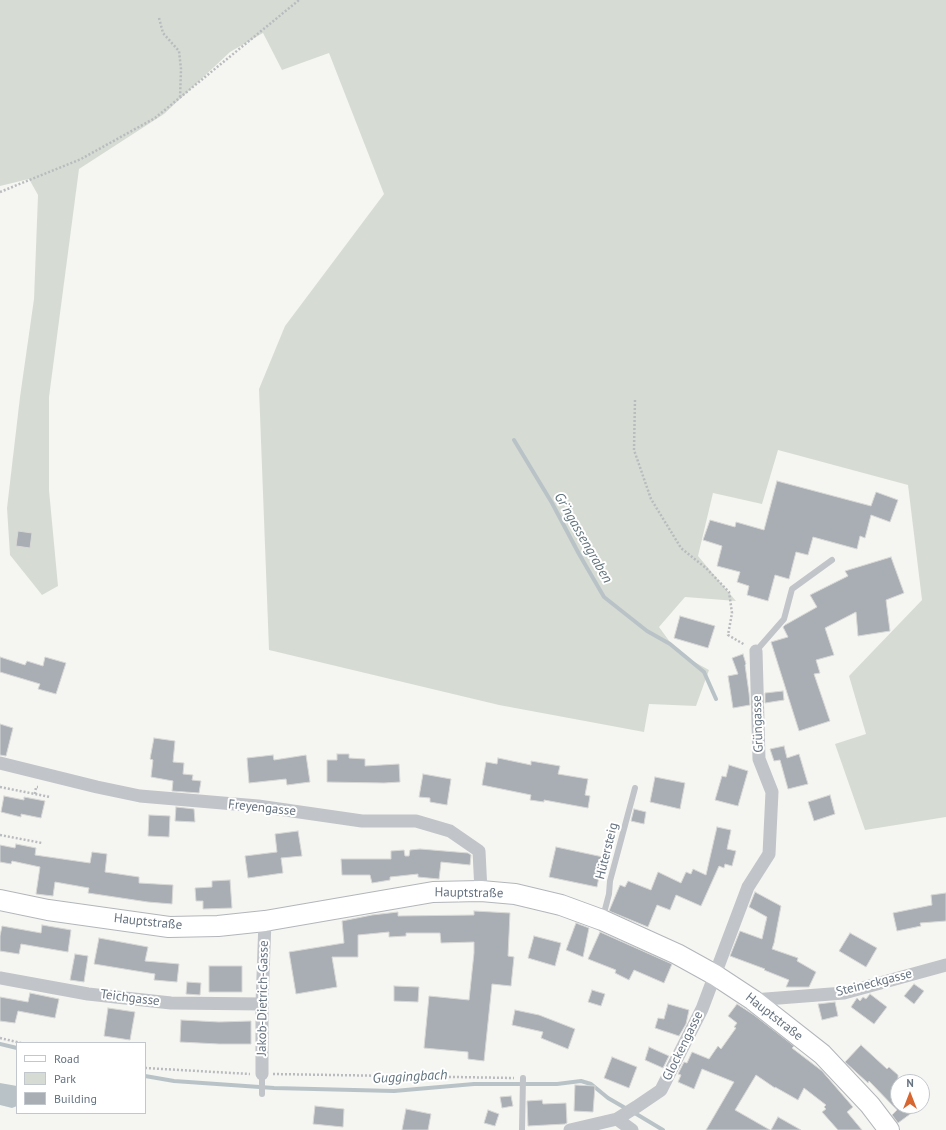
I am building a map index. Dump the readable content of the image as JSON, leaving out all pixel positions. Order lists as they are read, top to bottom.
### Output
{
  "streets": {
    "main road": ["Hauptstraße"],
    "street": [
      "Grüngasse",
      "Freyengasse",
      "Steineckgasse",
      "Teichgasse",
      "Jakob-Dietrich-Gasse",
      "Glockengasse"
    ],
    "lane": ["Hütersteig"]
  },
  "crossings": [
    ["Grüngasse", "Hauptstraße"],
    ["Grüngasse", "Glockengasse"],
    ["Freyengasse", "Hauptstraße"],
    ["Hütersteig", "Hauptstraße"],
    ["Hauptstraße", "Steineckgasse"],
    ["Hauptstraße", "Jakob-Dietrich-Gasse"],
    ["Hauptstraße", "Glockengasse"],
    ["Teichgasse", "Jakob-Dietrich-Gasse"]
  ],
  "water": ["Gr¨ngassengraben", "Guggingbach"],
  "legend": ["Road", "Park", "Building"],
  "north": "top"
}
